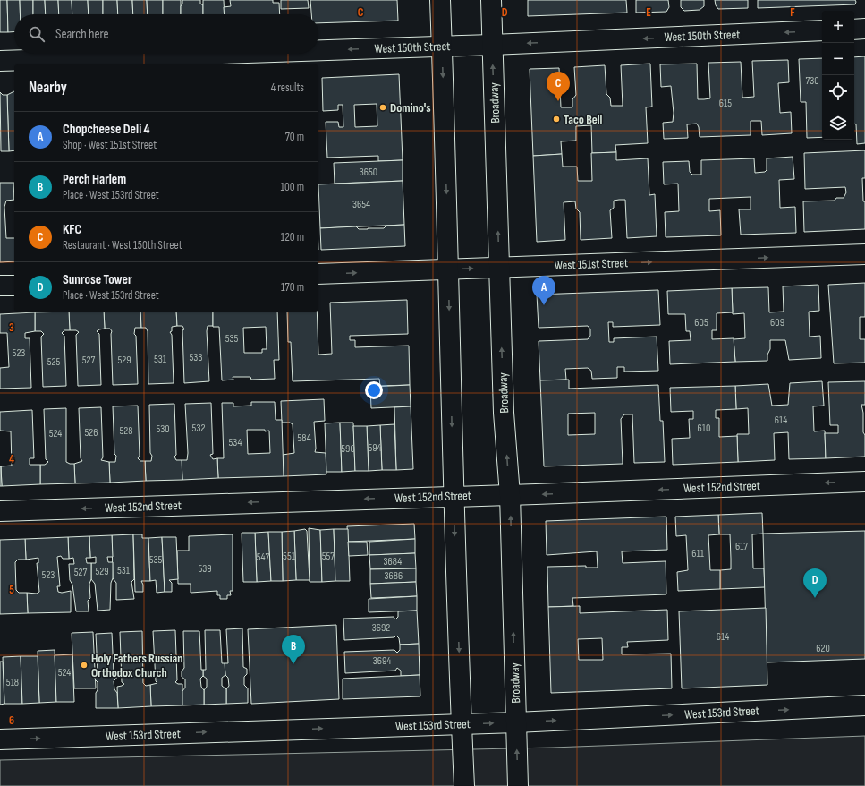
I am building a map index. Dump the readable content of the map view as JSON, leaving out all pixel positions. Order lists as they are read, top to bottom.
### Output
{
  "streets": {
    "street": [
      "West 150th Street",
      "Broadway",
      "West 151st Street",
      "West 152nd Street",
      "West 153rd Street"
    ]
  },
  "crossings": [
    ["West 150th Street", "Broadway"],
    ["Broadway", "West 151st Street"],
    ["Broadway", "West 152nd Street"],
    ["Broadway", "West 153rd Street"]
  ],
  "one_way": [
    "West 150th Street",
    "West 151st Street",
    "West 152nd Street",
    "West 153rd Street"
  ],
  "places": ["Domino's", "Taco Bell", "Holy Fathers Russian Orthodox Church"],
  "house_numbers": [
    "730",
    "615",
    "3650",
    "3654",
    "605",
    "609",
    "535",
    "523",
    "533",
    "531",
    "527",
    "529",
    "525",
    "614",
    "532",
    "610",
    "530",
    "528",
    "526",
    "524",
    "584",
    "534",
    "594",
    "590",
    "617",
    "611",
    "551",
    "557",
    "547",
    "535",
    "3684",
    "539",
    "531",
    "529",
    "527",
    "523",
    "3686",
    "3692",
    "614",
    "620",
    "3694",
    "524",
    "518"
  ],
  "page": {
    "map_buttons": ["+", "−"],
    "search": "Search here",
    "heading": ["Nearby", "4 results"],
    "pins": [
      "C",
      "A",
      "D",
      "B"
    ],
    "list": [
      {
        "mark": "A",
        "name": "Chopcheese Deli 4",
        "note": "Shop · West 151st Street",
        "value": "70 m"
      },
      {
        "mark": "B",
        "name": "Perch Harlem",
        "note": "Place · West 153rd Street",
        "value": "100 m"
      },
      {
        "mark": "C",
        "name": "KFC",
        "note": "Restaurant · West 150th Street",
        "value": "120 m"
      },
      {
        "mark": "D",
        "name": "Sunrose Tower",
        "note": "Place · West 153rd Street",
        "value": "170 m"
      }
    ]
  },
  "grid": {
    "columns": [
      "C",
      "D",
      "E",
      "F"
    ],
    "rows": [
      "3",
      "4",
      "5",
      "6"
    ]
  }
}
